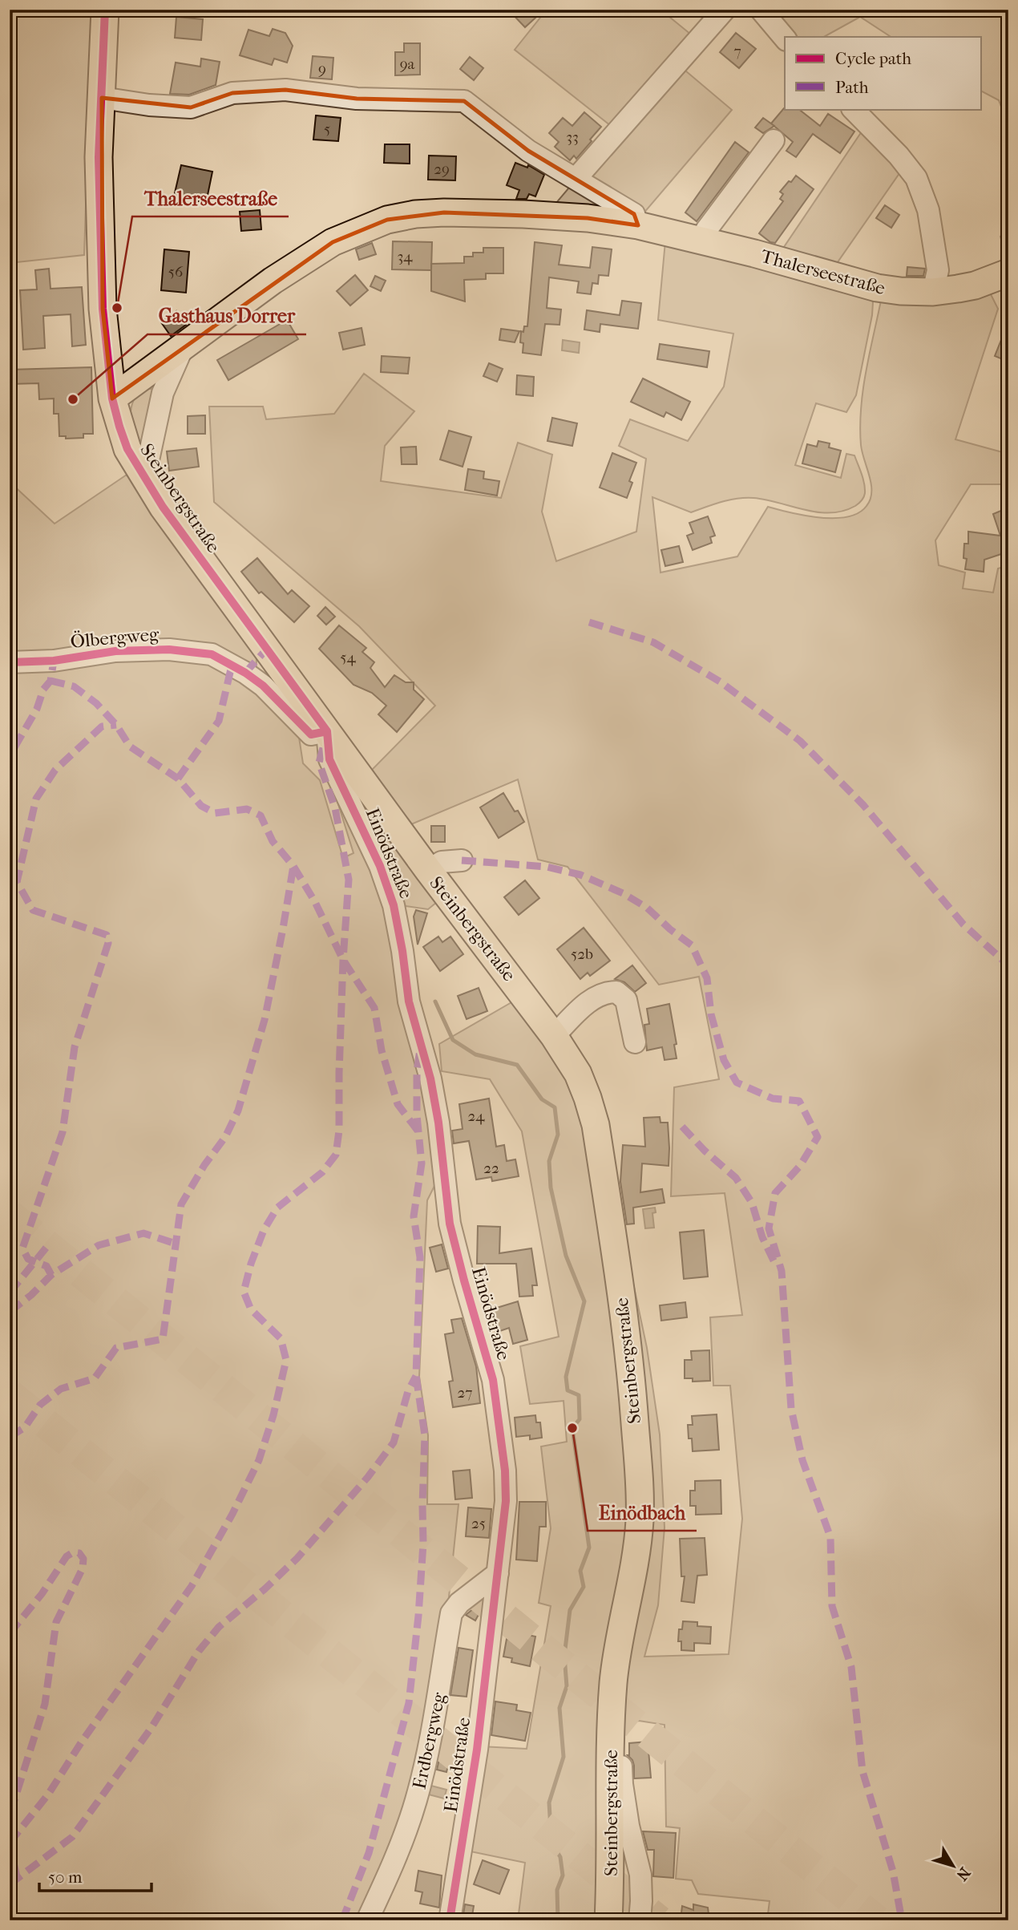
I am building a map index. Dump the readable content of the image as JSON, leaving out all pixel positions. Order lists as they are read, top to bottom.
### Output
{
  "streets": {
    "main road": ["Thalerseestraße", "Steinbergstraße"],
    "street": ["Ölbergweg", "Einödstraße", "Erdbergweg"]
  },
  "crossings": [
    ["Thalerseestraße", "Steinbergstraße"],
    ["Steinbergstraße", "Ölbergweg"],
    ["Steinbergstraße", "Einödstraße"],
    ["Ölbergweg", "Einödstraße"],
    ["Einödstraße", "Erdbergweg"]
  ],
  "places": ["Thalerseestraße", "Gasthaus Dorrer", "Einödbach"],
  "house_numbers": [
    "7",
    "9a",
    "9",
    "5",
    "33",
    "29",
    "34",
    "56",
    "54",
    "52b",
    "24",
    "22",
    "27",
    "25"
  ],
  "legend": ["Cycle path", "Path"],
  "scale_bar": "50 m",
  "north": "bottom right"
}
